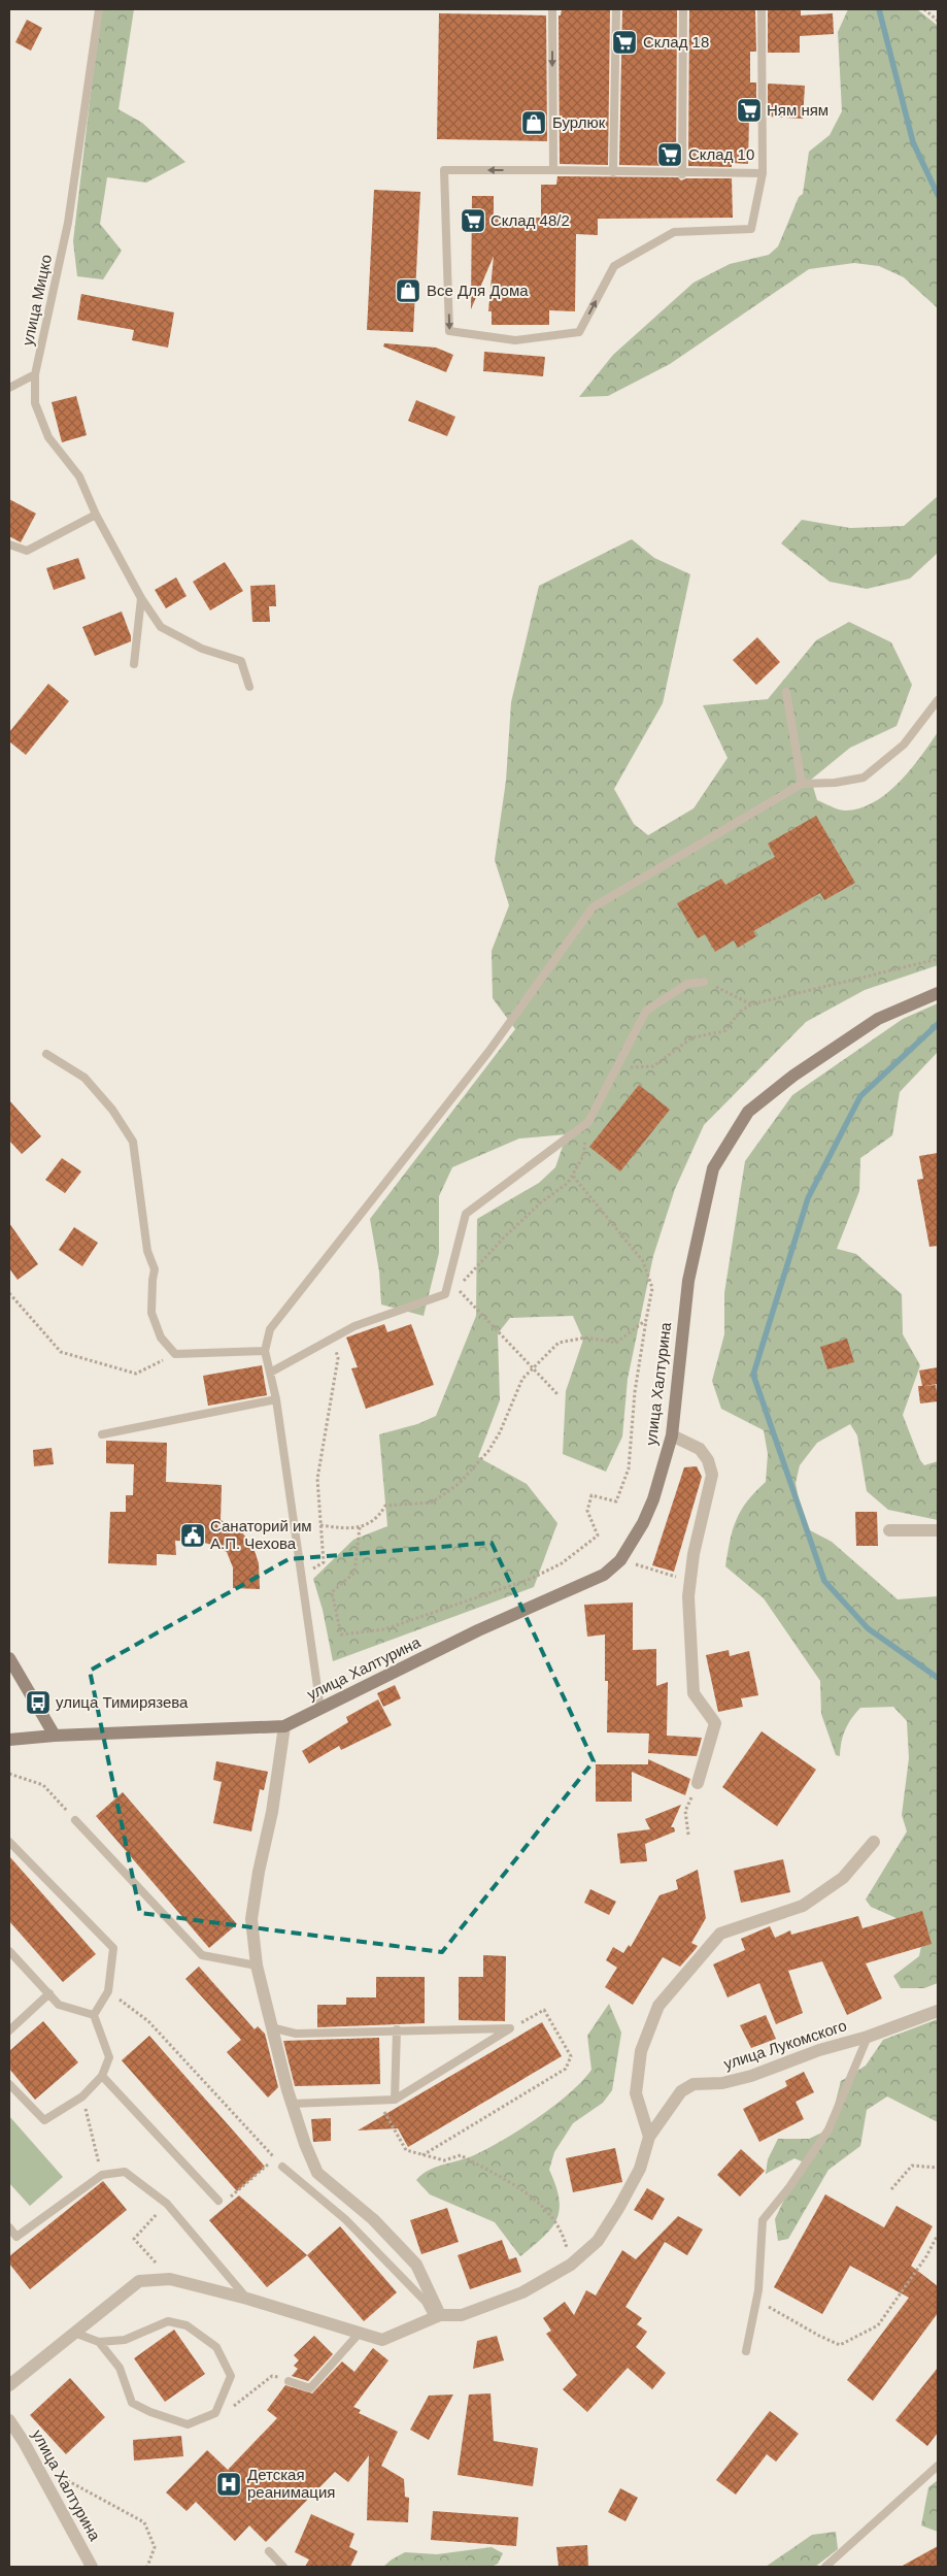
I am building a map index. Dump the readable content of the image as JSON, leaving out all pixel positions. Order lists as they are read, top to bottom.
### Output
{
  "streets": {
    "street": ["улица Халтурина", "улица Лукомского"],
    "lane": ["улица Мицко"]
  },
  "places": {
    "supermarket": [
      "Склад 18",
      "Ням ням",
      "Склад 10",
      "Склад 48/2"
    ],
    "shop": ["Бурлюк", "Все Для Дома"],
    "public building": ["Санаторий им А.П. Чехова"],
    "bus stop": ["улица Тимирязева"],
    "hospital": ["Детская реанимация"]
  }
}
